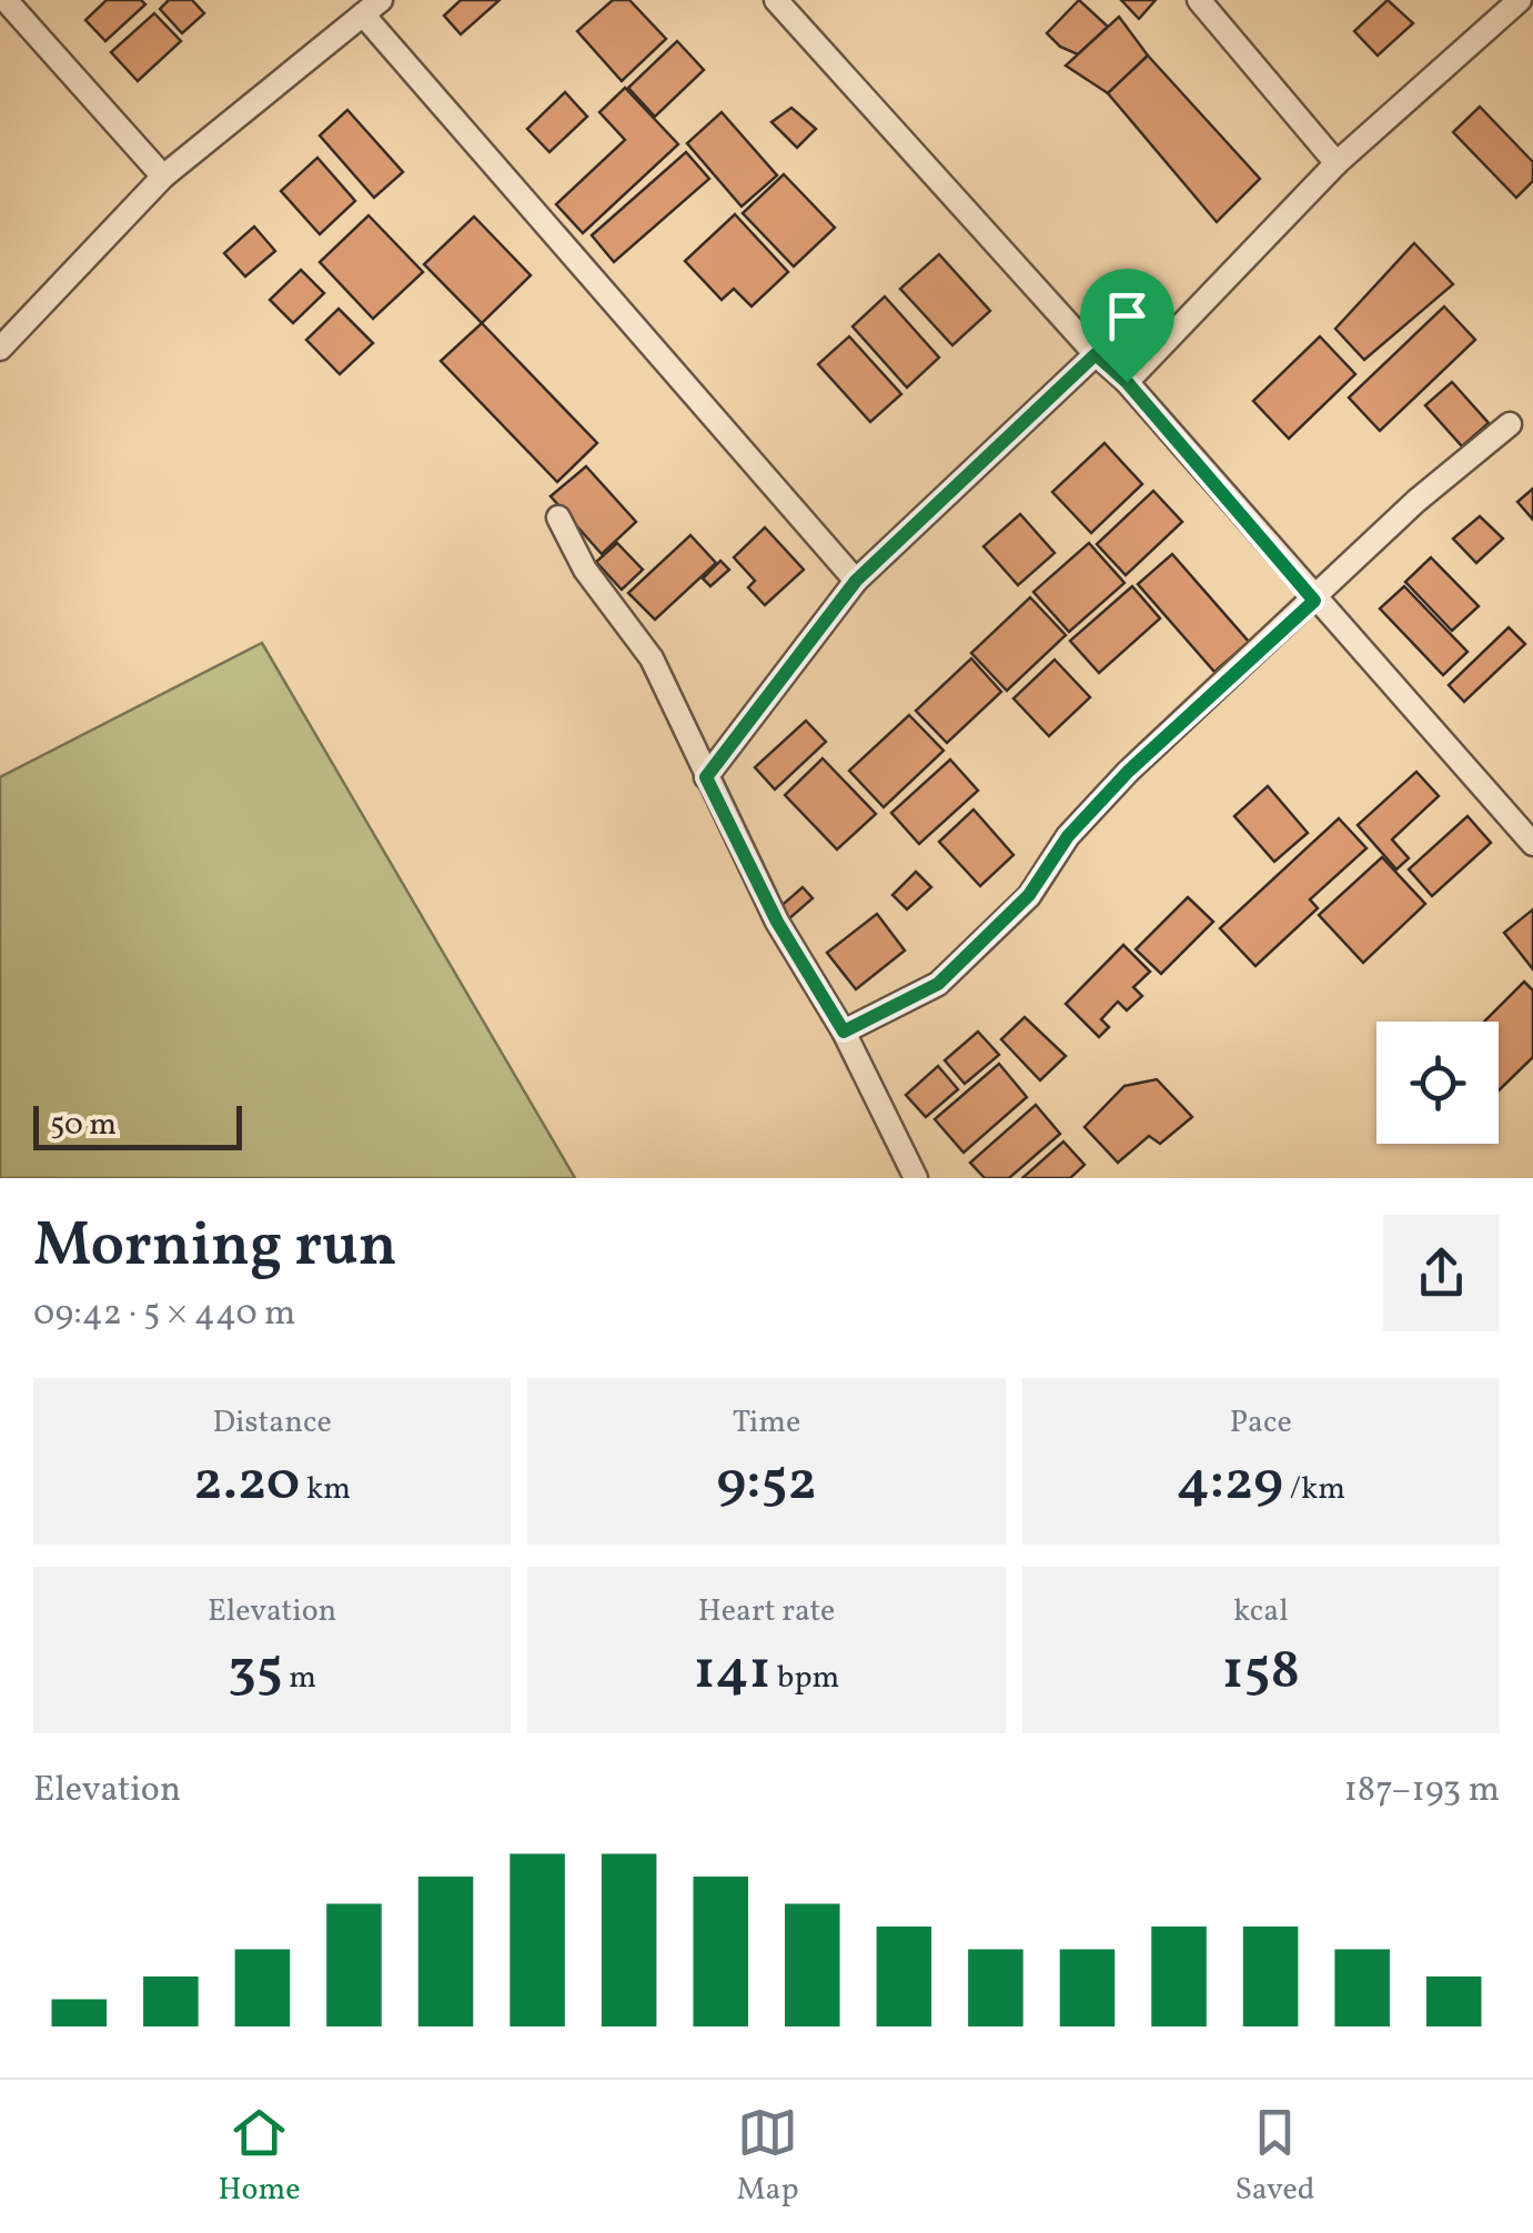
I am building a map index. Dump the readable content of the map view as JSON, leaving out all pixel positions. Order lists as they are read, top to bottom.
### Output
{
  "scale_bar": "50 m",
  "page": {
    "scale": "50 m",
    "heading": ["Morning run", "09:42 · 5 × 440 m"],
    "stats": [
      ["Distance", "2.20 km"],
      ["Time", "9:52"],
      ["Pace", "4:29 /km"],
      ["Elevation", "35 m"],
      ["Heart rate", "141 bpm"],
      ["kcal", "158"]
    ],
    "chart": ["Elevation", "187–193 m"],
    "tabs": ["Home", "Map", "Saved"]
  }
}
